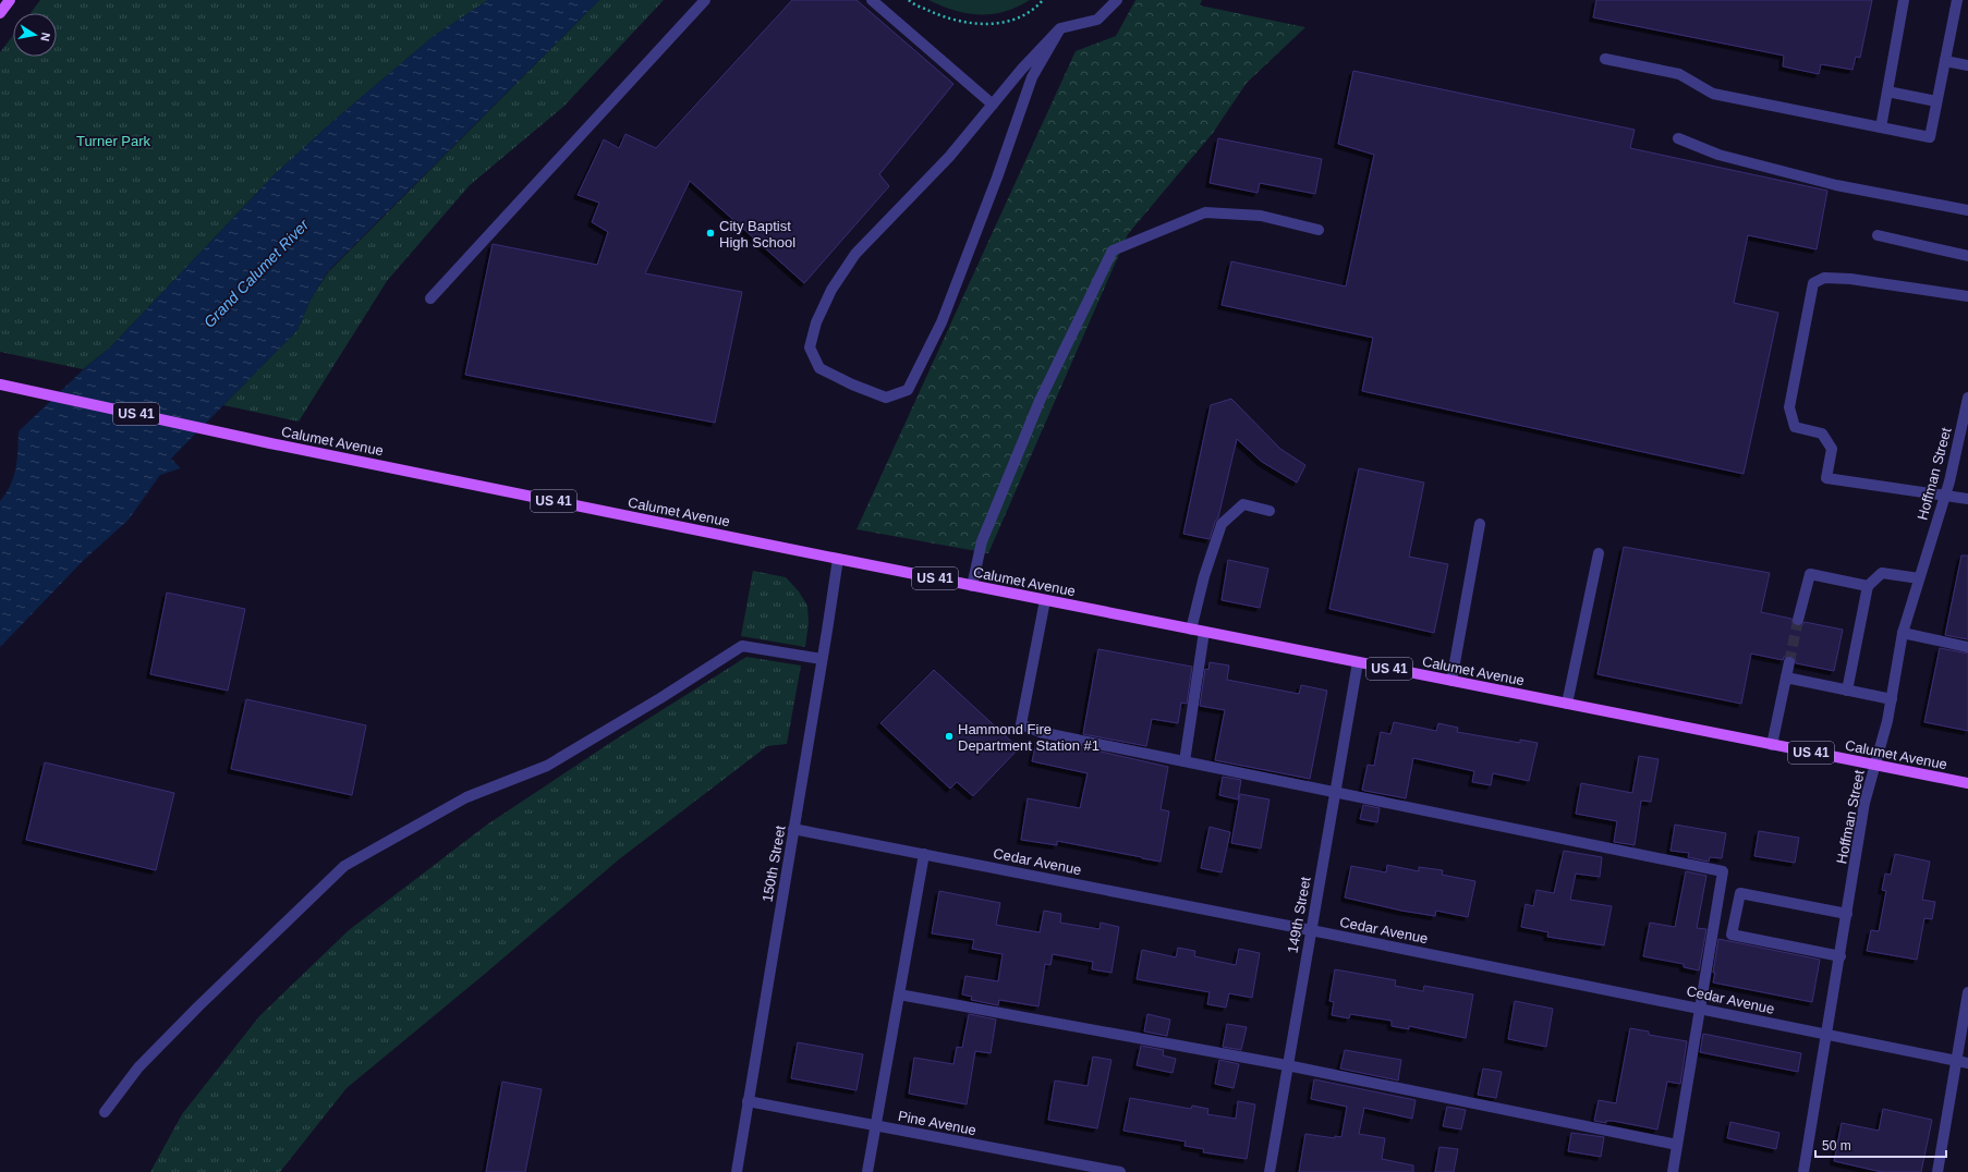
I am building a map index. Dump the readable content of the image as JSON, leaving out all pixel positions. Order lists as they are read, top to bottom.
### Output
{
  "streets": {
    "main road": ["US 41", "Calumet Avenue"],
    "street": [
      "Hoffman Street",
      "Cedar Avenue",
      "150th Street",
      "149th Street",
      "Pine Avenue"
    ]
  },
  "crossings": [
    ["Calumet Avenue", "Hoffman Street"],
    ["Calumet Avenue", "150th Street"],
    ["Calumet Avenue", "149th Street"],
    ["Hoffman Street", "Cedar Avenue"],
    ["Cedar Avenue", "150th Street"],
    ["Cedar Avenue", "149th Street"],
    ["150th Street", "Pine Avenue"]
  ],
  "water": ["Grand Calumet River"],
  "parks": ["Turner Park"],
  "places": ["City Baptist High School", "Hammond Fire Department Station #1"],
  "scale_bar": "50 m",
  "north": "right"
}
